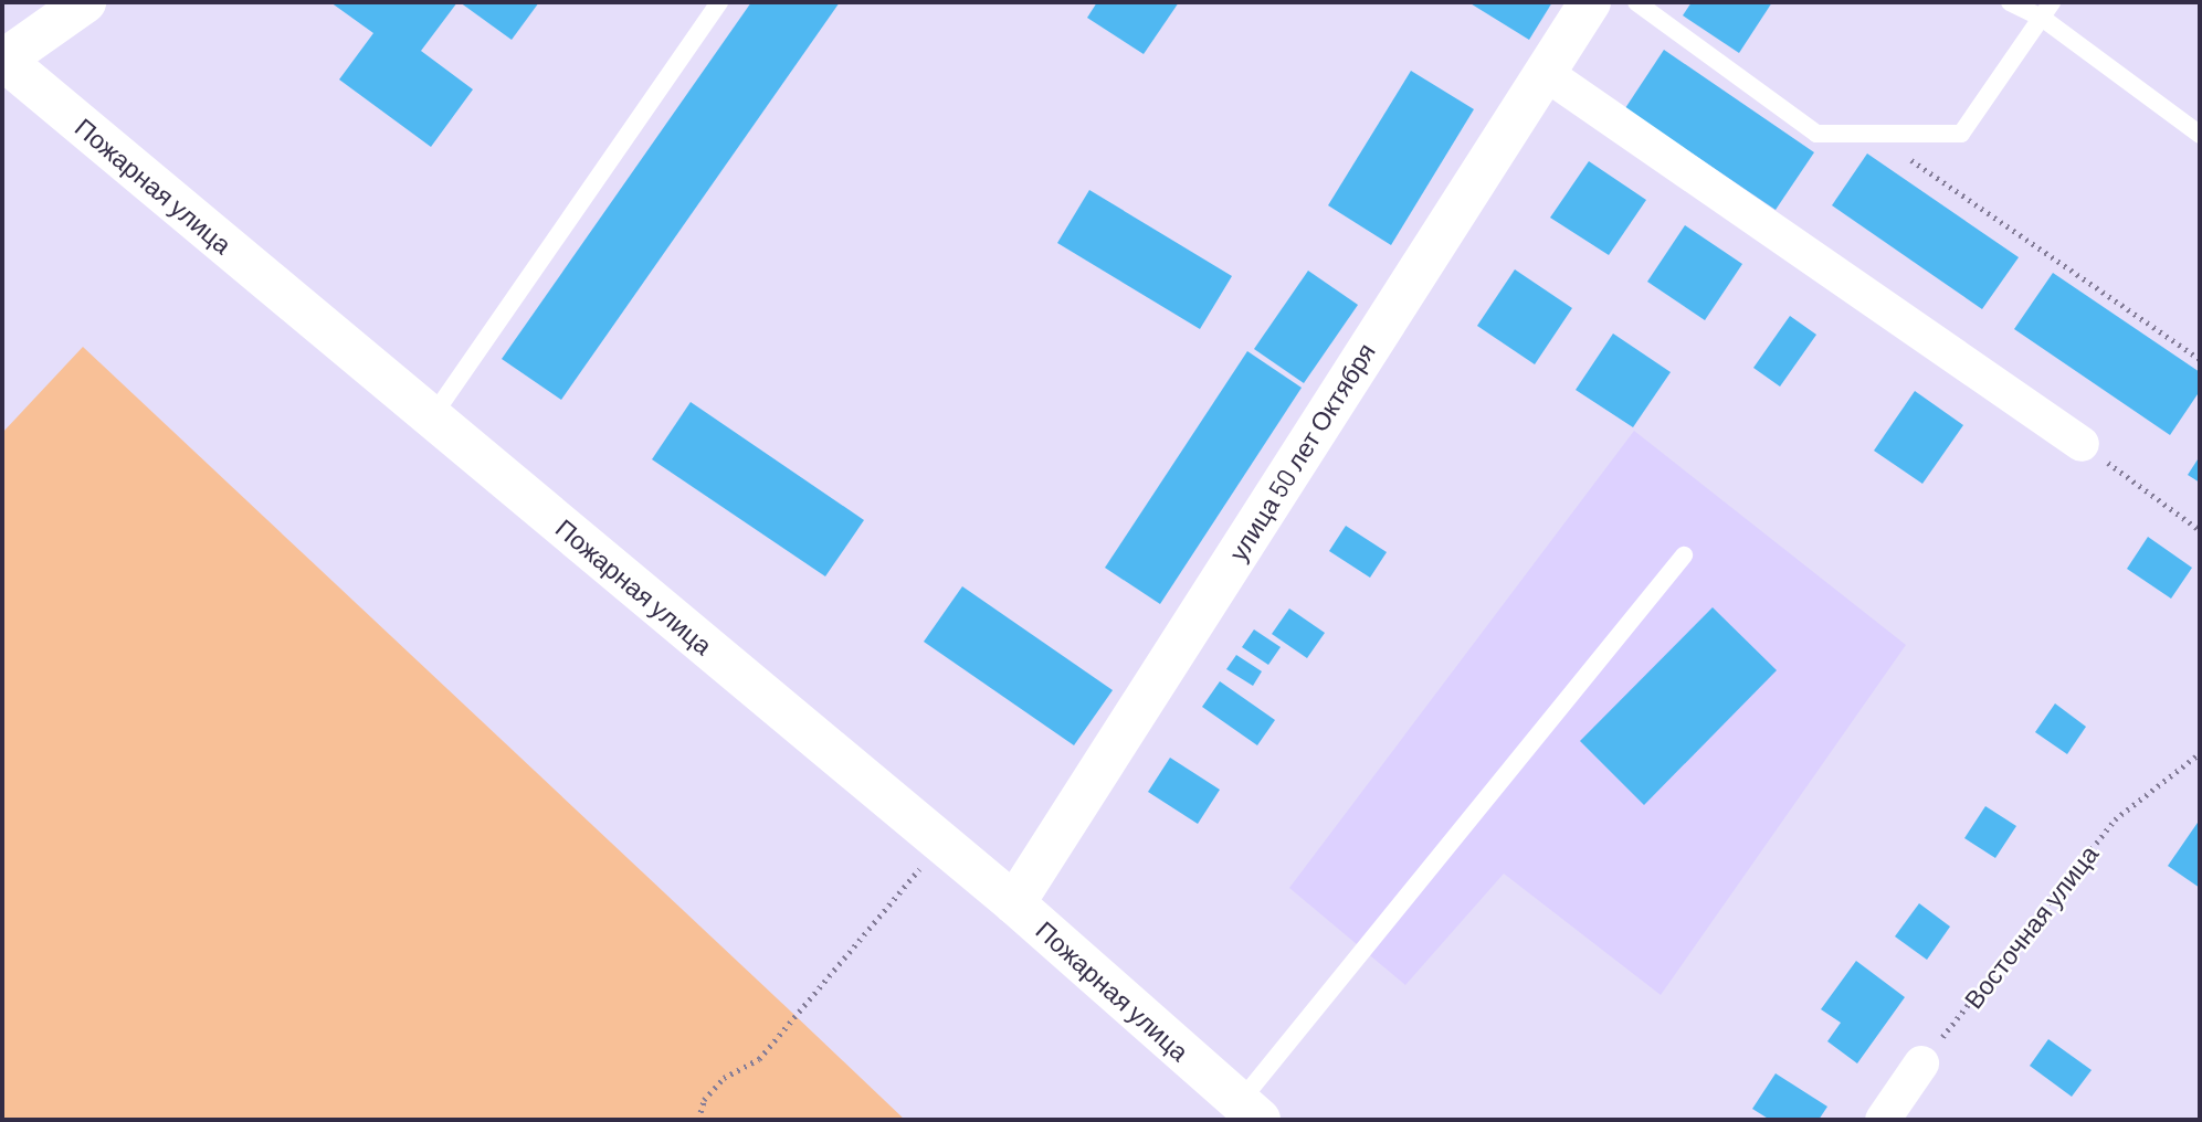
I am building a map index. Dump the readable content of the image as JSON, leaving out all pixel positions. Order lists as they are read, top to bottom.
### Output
{
  "streets": {
    "street": ["Пожарная улица", "улица 50 лет Октября"],
    "path": ["Восточная улица"]
  },
  "crossings": [
    ["Пожарная улица", "улица 50 лет Октября"]
  ]
}
